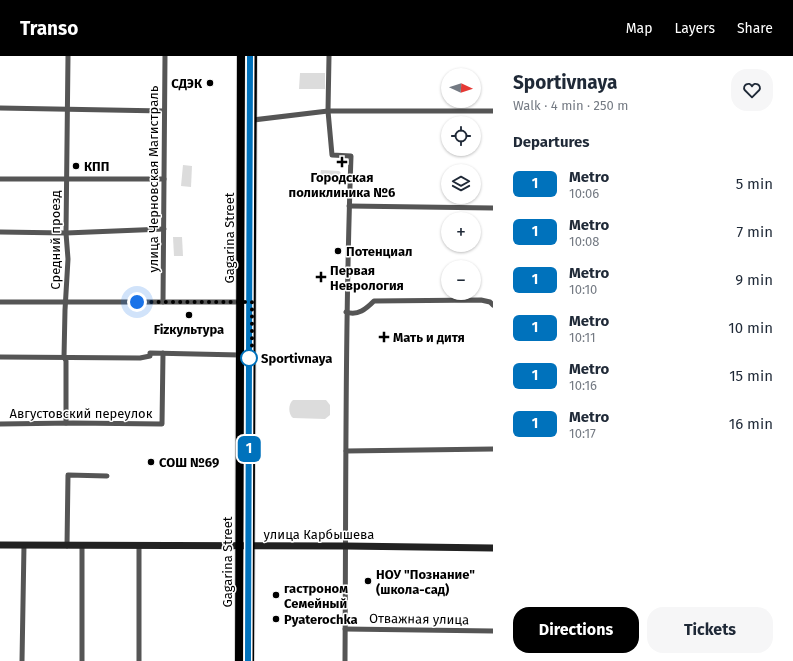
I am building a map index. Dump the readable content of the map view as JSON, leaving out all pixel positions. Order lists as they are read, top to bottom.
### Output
{
  "streets": {
    "main road": ["Gagarina Street"],
    "street": [
      "улица Черновская Магистраль",
      "Средний проезд",
      "Августовский переулок",
      "улица Карбышева",
      "Отважная улица"
    ]
  },
  "crossings": [
    ["Gagarina Street", "улица Карбышева"],
    ["Средний проезд", "Августовский переулок"]
  ],
  "places": {
    "other": [
      "СДЭК",
      "КПП",
      "Потенциал",
      "Fizкультура",
      "Sportivnaya",
      "СОШ №69",
      "НОУ \"Познание\" (школа-сад)",
      "гастроном Семейный",
      "Pyaterochka"
    ],
    "health": ["Городская поликлиника №6", "Первая Неврология", "Мать и дитя"]
  },
  "lines": ["metro line 1"],
  "north": "right",
  "page": {
    "header": "Transo",
    "nav": ["Map", "Layers", "Share"],
    "on_map": "1",
    "heading": [
      ["Sportivnaya", "Walk · 4 min · 250 m"],
      "Departures"
    ],
    "map_buttons": ["+", "−"],
    "list": [
      {
        "mark": "1",
        "name": "Metro",
        "note": "10:06",
        "value": "5 min"
      },
      {
        "mark": "1",
        "name": "Metro",
        "note": "10:08",
        "value": "7 min"
      },
      {
        "mark": "1",
        "name": "Metro",
        "note": "10:10",
        "value": "9 min"
      },
      {
        "mark": "1",
        "name": "Metro",
        "note": "10:11",
        "value": "10 min"
      },
      {
        "mark": "1",
        "name": "Metro",
        "note": "10:16",
        "value": "15 min"
      },
      {
        "mark": "1",
        "name": "Metro",
        "note": "10:17",
        "value": "16 min"
      }
    ],
    "buttons": ["Directions", "Tickets"]
  }
}
